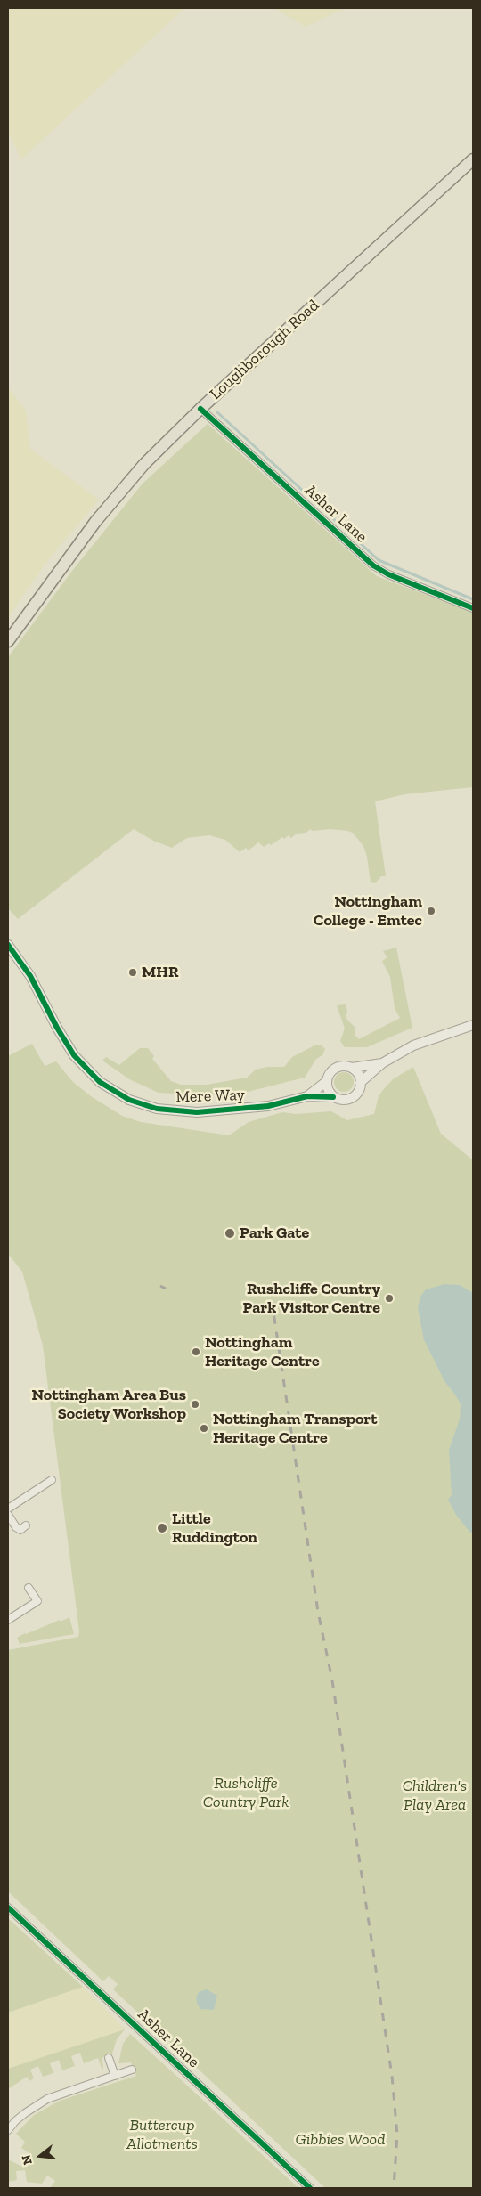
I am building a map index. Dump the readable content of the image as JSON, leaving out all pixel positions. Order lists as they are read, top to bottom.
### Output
{
  "streets": {
    "main road": ["Loughborough Road"],
    "street": ["Asher Lane", "Mere Way"]
  },
  "crossings": [
    ["Loughborough Road", "Asher Lane"]
  ],
  "parks": [
    "Rushcliffe Country Park",
    "Children's Play Area",
    "Buttercup Allotments",
    "Gibbies Wood"
  ],
  "places": [
    "Nottingham College - Emtec",
    "MHR",
    "Park Gate",
    "Rushcliffe Country Park Visitor Centre",
    "Nottingham Heritage Centre",
    "Nottingham Area Bus Society Workshop",
    "Nottingham Transport Heritage Centre",
    "Little Ruddington"
  ],
  "north": "left"
}
